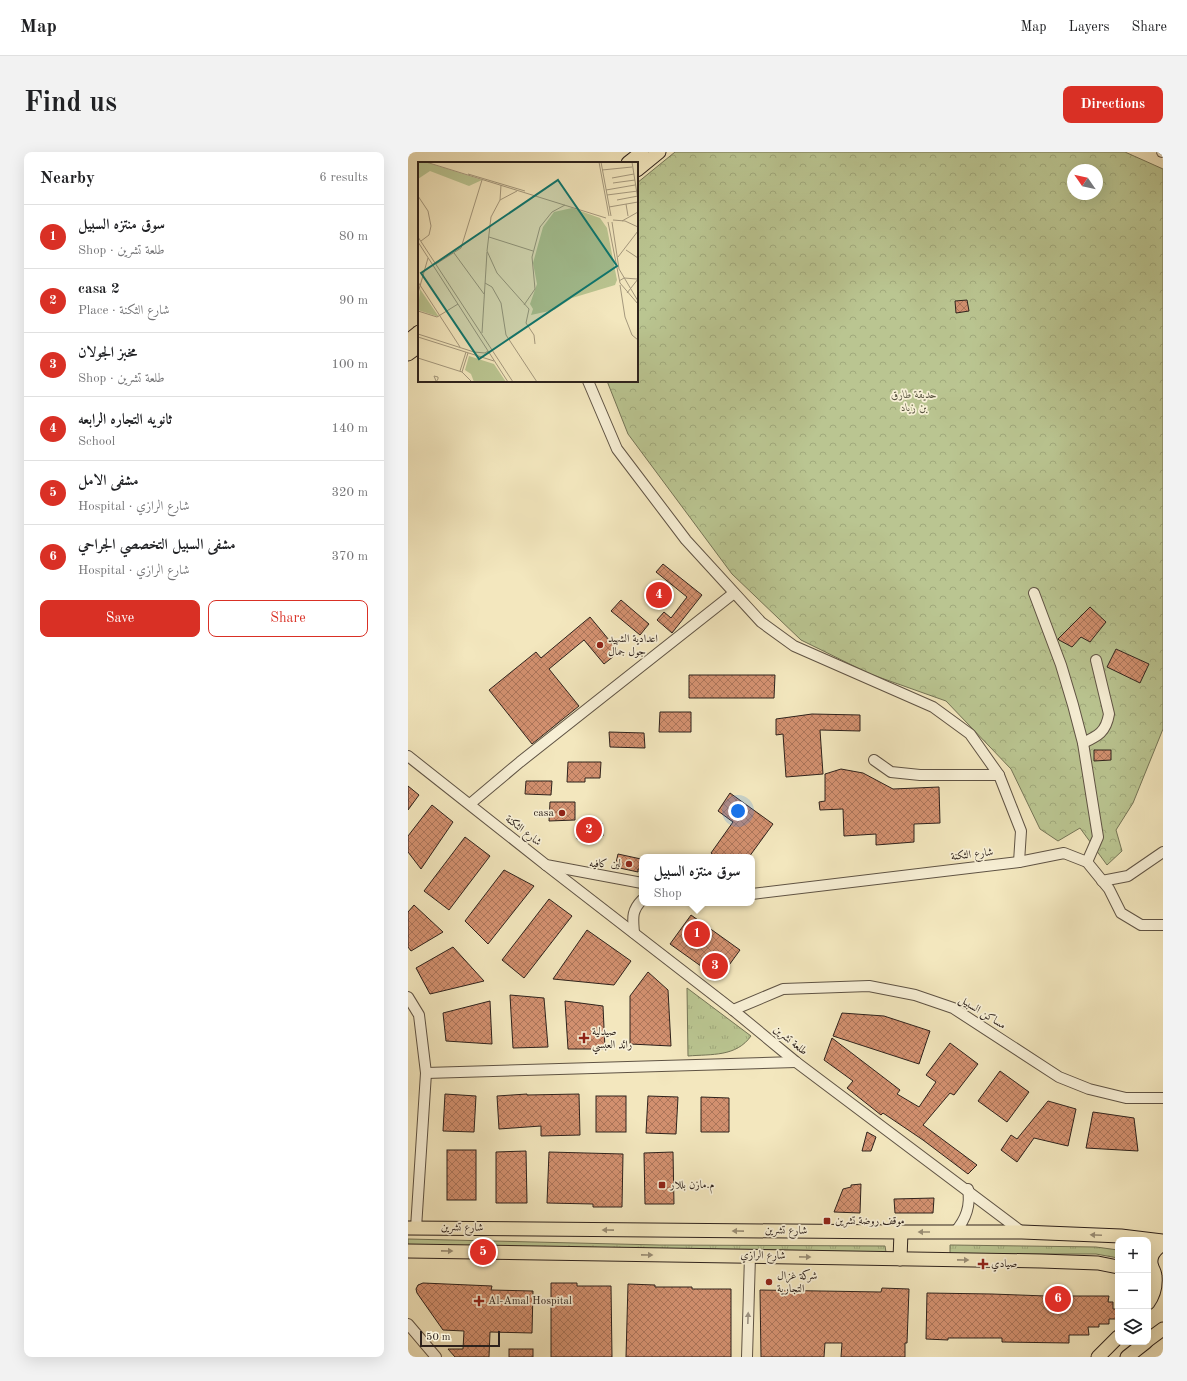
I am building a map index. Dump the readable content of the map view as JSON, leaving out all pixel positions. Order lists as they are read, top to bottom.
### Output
{
  "streets": {
    "main road": ["شارع تشرين", "شارع الرازي"],
    "street": ["شارع الثكنة", "مساكن السبيل", "طلعة تشرين"]
  },
  "crossings": [
    ["شارع الثكنة", "طلعة تشرين"],
    ["مساكن السبيل", "طلعة تشرين"],
    ["طلعة تشرين", "شارع تشرين"]
  ],
  "one_way": ["شارع تشرين", "شارع الرازي"],
  "parks": ["حديقة طارق بن زياد"],
  "places": {
    "other": [
      "اعدادية الشهيد جول جمال",
      "casa",
      "لين كافيه",
      "شركة غزال التجارية"
    ],
    "health": ["صيدلية رائد العبسي", "صيادي", "Al-Amal Hospital"],
    "transit": ["م.مازن بللار", "موقف روضة تشرين"]
  },
  "scale_bar": "50 m",
  "north": "top left",
  "page": {
    "header": "Map",
    "nav": ["Map", "Layers", "Share"],
    "buttons": [
      "Directions",
      ["Save", "Share"]
    ],
    "title": "Find us",
    "heading": ["Nearby", "6 results"],
    "list": [
      {
        "mark": "1",
        "name": "سوق منتزه السبيل",
        "note": "Shop · طلعة تشرين",
        "value": "80 m"
      },
      {
        "mark": "2",
        "name": "casa 2",
        "note": "Place · شارع الثكنة",
        "value": "90 m"
      },
      {
        "mark": "3",
        "name": "مخبز الجولان",
        "note": "Shop · طلعة تشرين",
        "value": "100 m"
      },
      {
        "mark": "4",
        "name": "ثانويه التجاره الرابعه",
        "note": "School",
        "value": "140 m"
      },
      {
        "mark": "5",
        "name": "مشفى الامل",
        "note": "Hospital · شارع الرازي",
        "value": "320 m"
      },
      {
        "mark": "6",
        "name": "مشفى السبيل التخصصي الجراحي",
        "note": "Hospital · شارع الرازي",
        "value": "370 m"
      }
    ],
    "pins": [
      "4",
      "2",
      "1",
      "3",
      "5",
      "6"
    ],
    "popup": ["سوق منتزه السبيل", "Shop"],
    "map_buttons": ["+", "−"],
    "scale": "50 m"
  }
}
